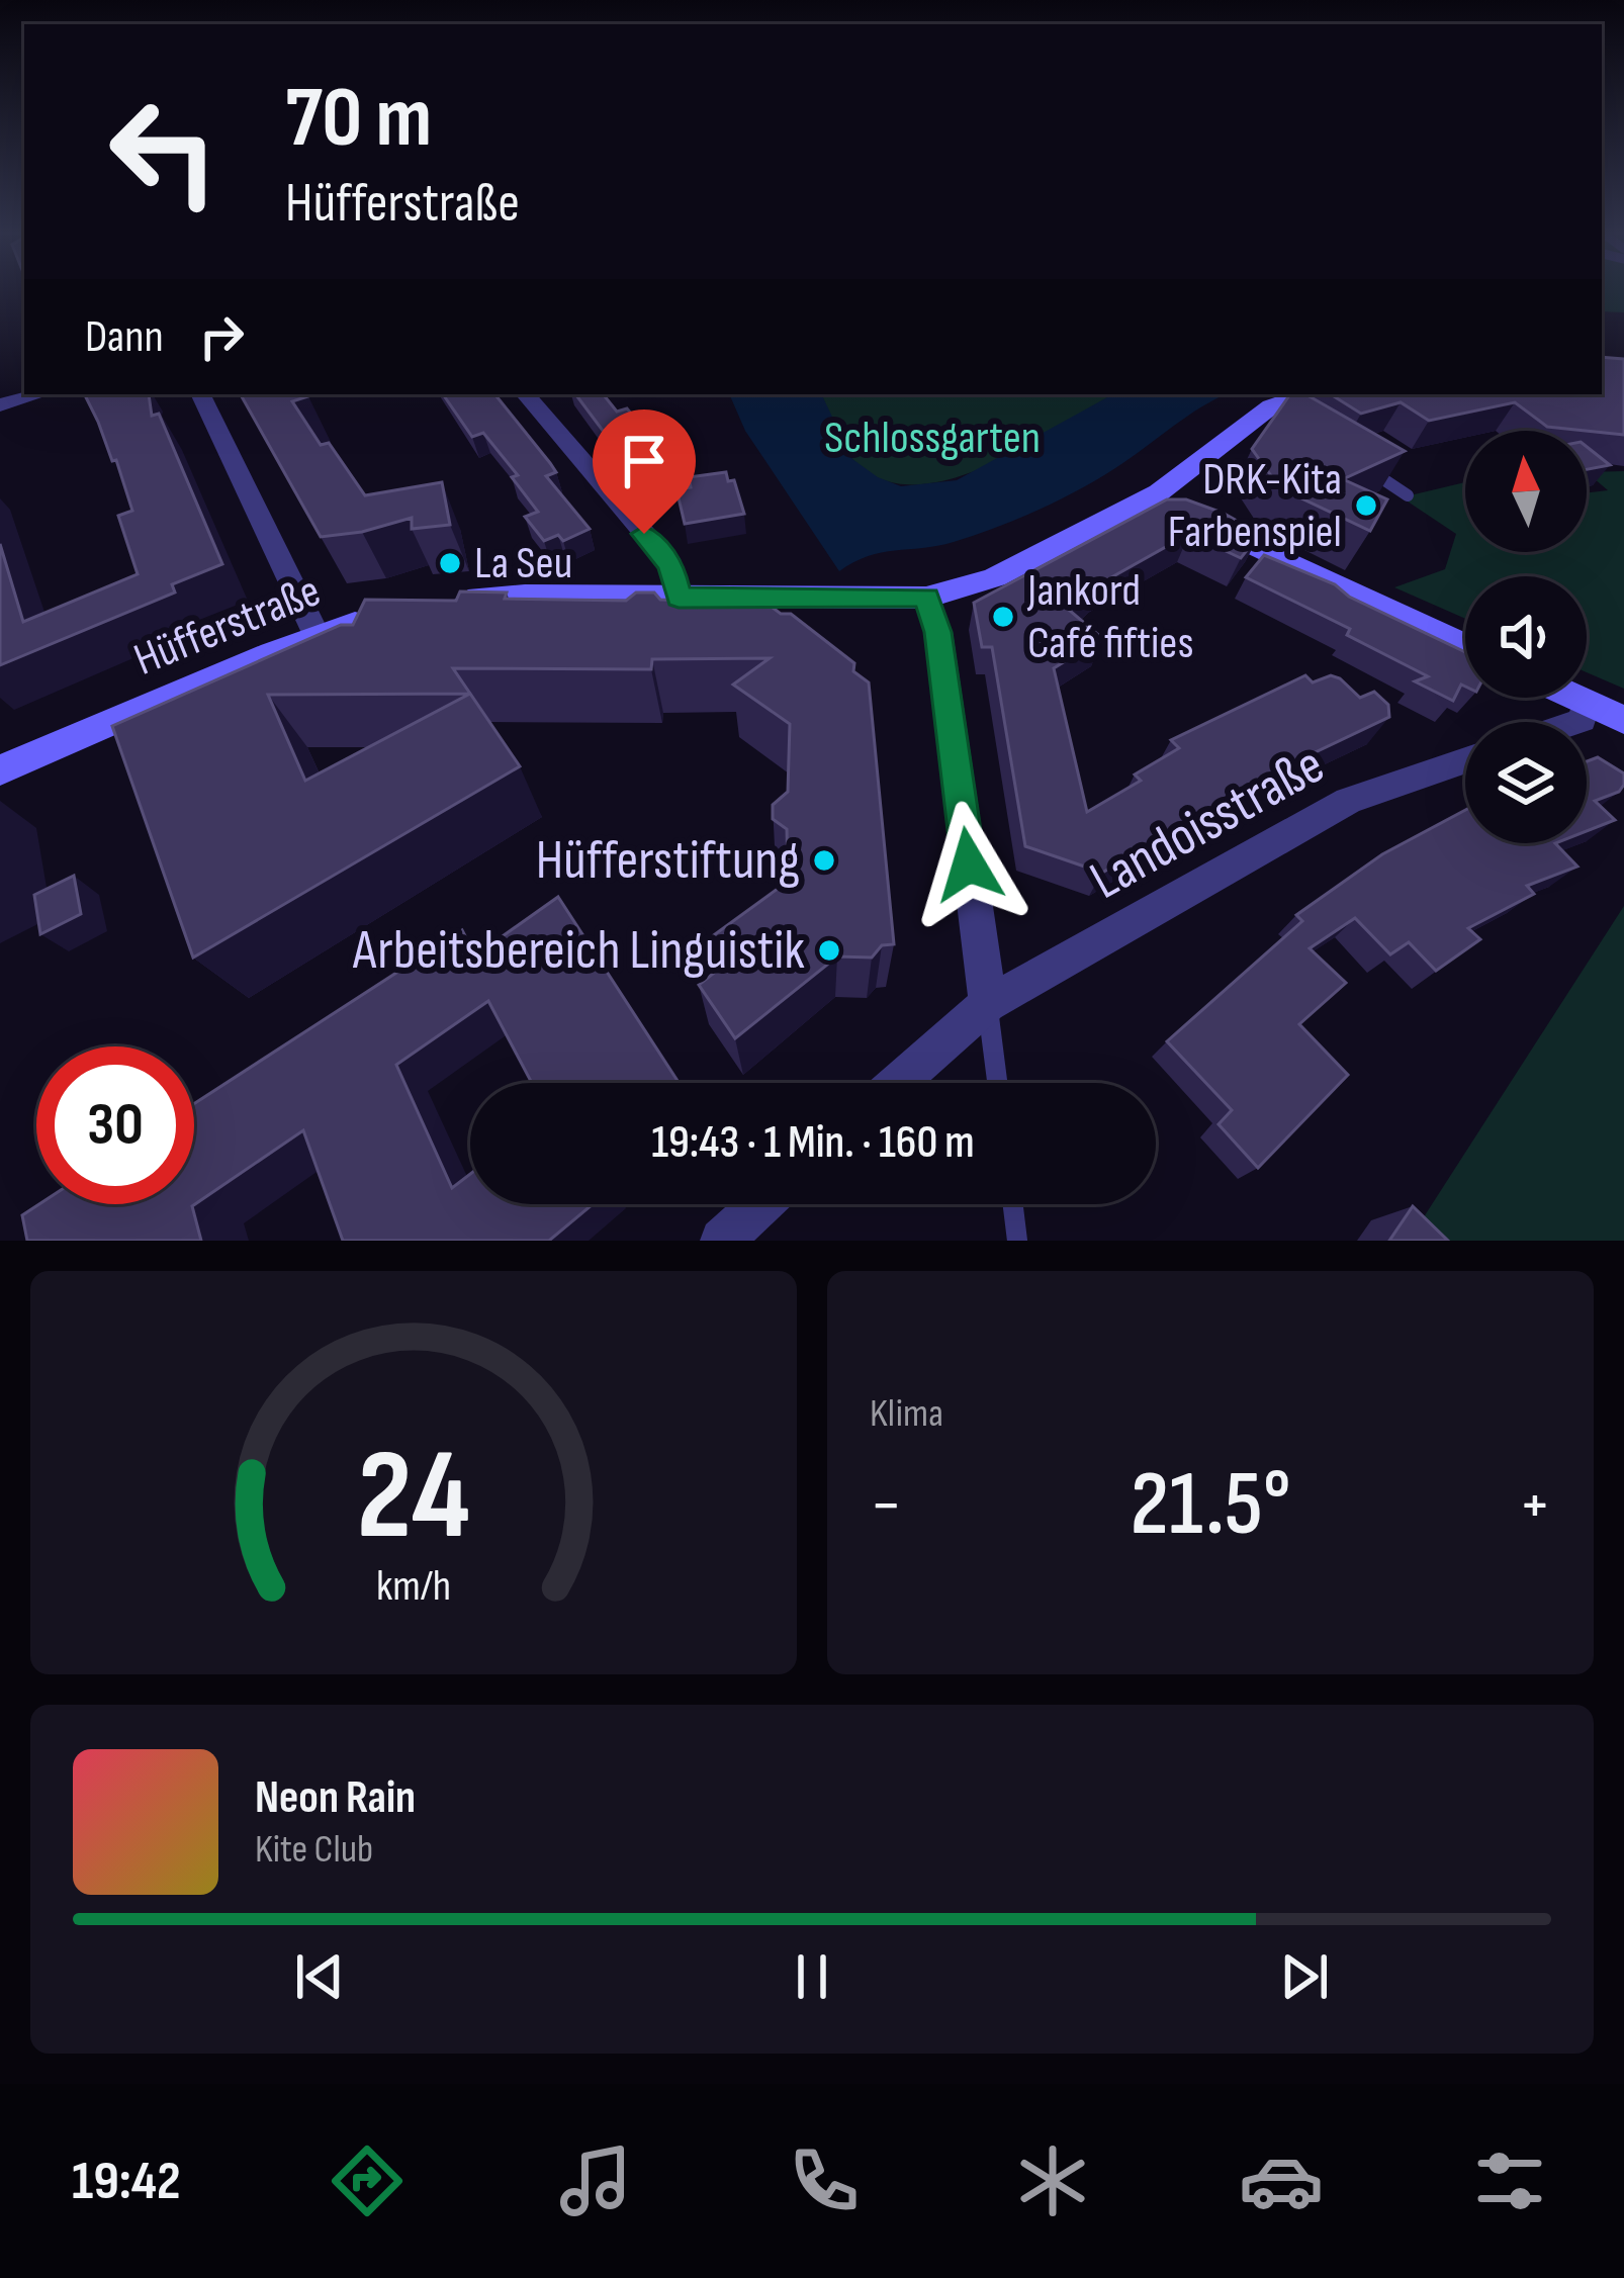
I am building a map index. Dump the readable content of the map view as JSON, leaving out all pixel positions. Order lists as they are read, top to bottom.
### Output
{
  "streets": {
    "street": ["Hüfferstraße", "Landoisstraße"]
  },
  "parks": ["Schlossgarten"],
  "places": [
    "DRK-Kita Farbenspiel",
    "La Seu",
    "Jankord Café fifties",
    "Hüfferstiftung",
    "Arbeitsbereich Linguistik"
  ],
  "north": "top",
  "page": {
    "turn": ["70 m", "Hüfferstraße"],
    "then": "Dann",
    "limit": "30",
    "trip": "19:43 · 1 Min. · 160 m",
    "tile": "Klima",
    "heat": ["−", "21.5°", "+"],
    "song": ["Neon Rain", "Kite Club"],
    "tabs": "19:42",
    "gauge": ["24", "km/h"]
  }
}
